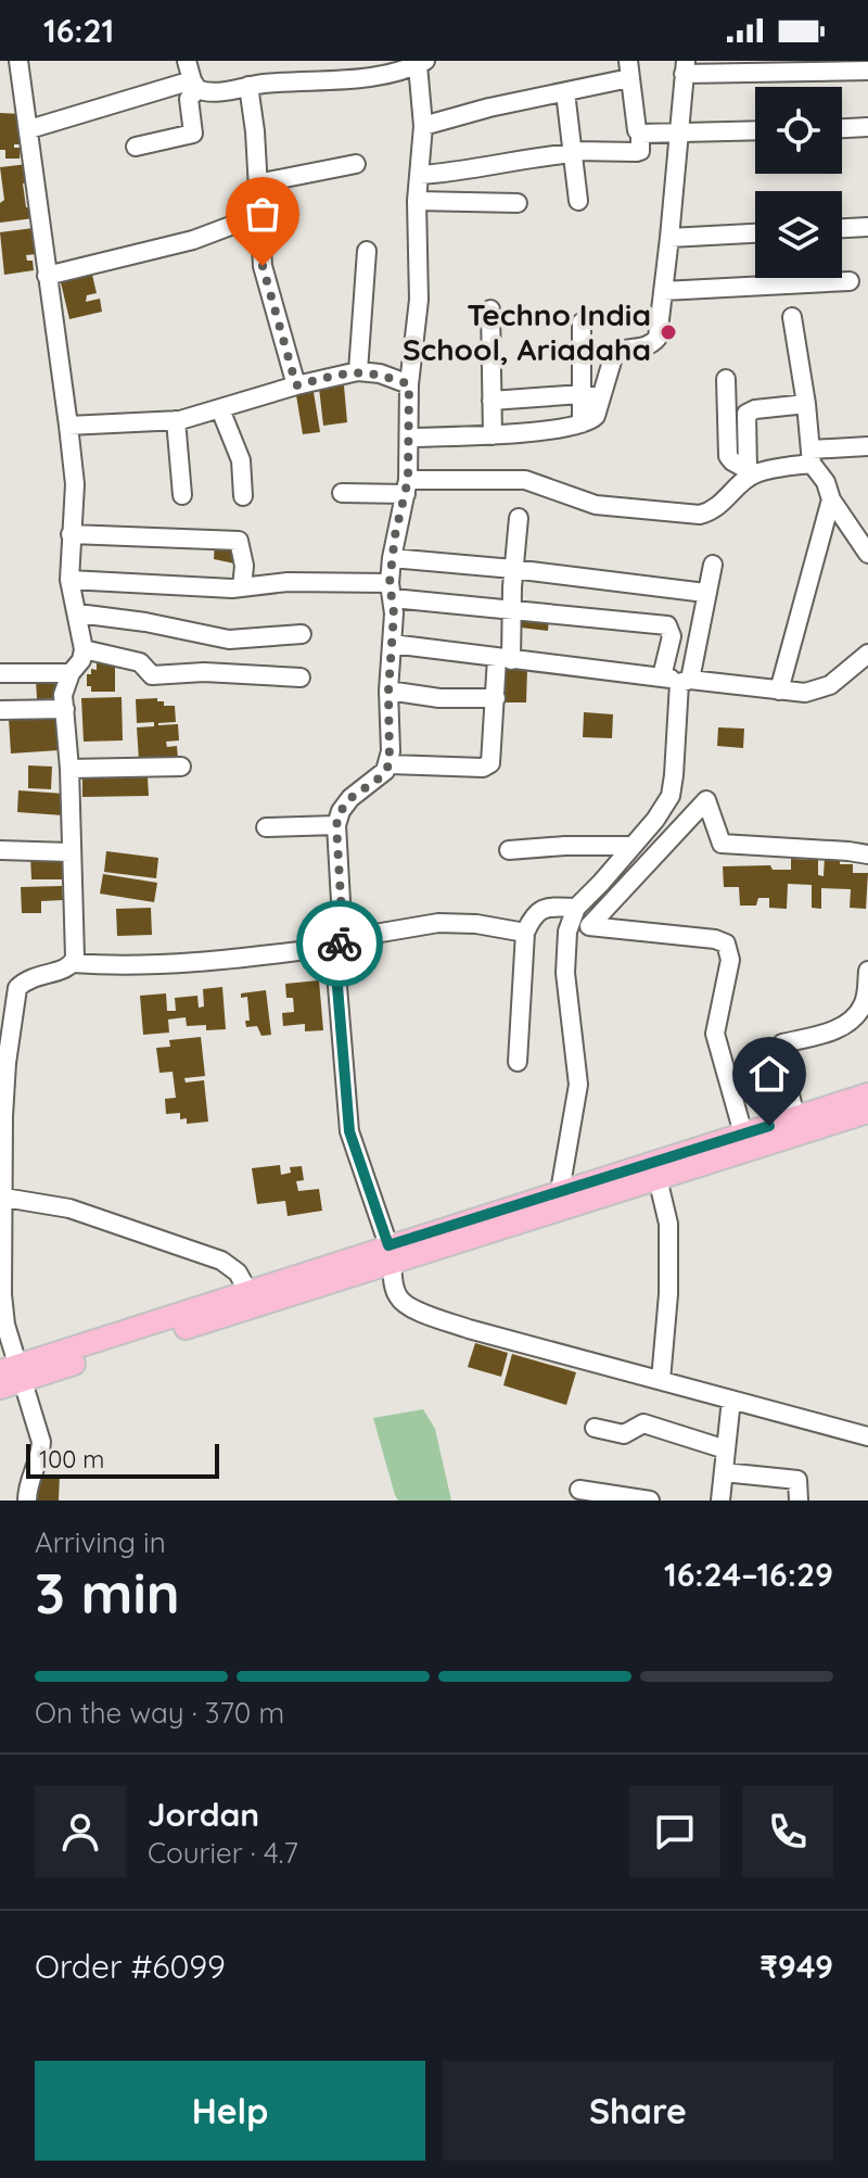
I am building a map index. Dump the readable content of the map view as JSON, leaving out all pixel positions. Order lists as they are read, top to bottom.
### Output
{
  "places": ["Techno India School, Ariadaha"],
  "scale_bar": "100 m",
  "page": {
    "status": "16:21",
    "scale": "100 m",
    "heading": ["3 min", "Arriving in", "16:24–16:29"],
    "panel": [
      "Jordan",
      "Courier · 4.7",
      "Order #6099",
      "₹949"
    ],
    "bar": "On the way · 370 m",
    "buttons": ["Help", "Share"]
  }
}
